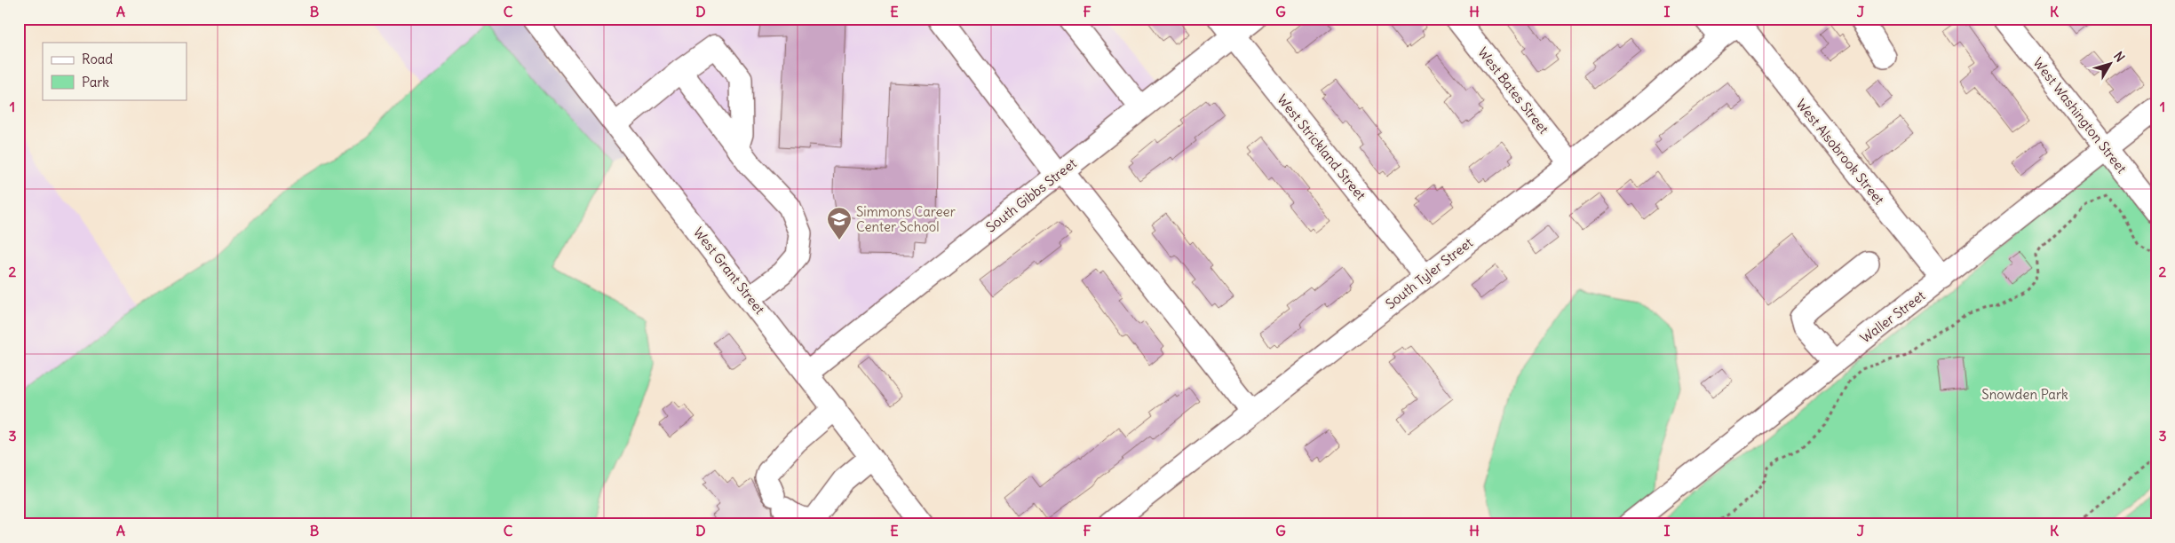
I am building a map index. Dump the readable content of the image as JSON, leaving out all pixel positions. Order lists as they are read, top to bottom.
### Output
{
  "streets": {
    "street": [
      "West Bates Street",
      "West Washington Street",
      "West Strickland Street",
      "West Alsobrook Street",
      "South Gibbs Street",
      "West Grant Street",
      "South Tyler Street",
      "Waller Street"
    ]
  },
  "crossings": [
    ["West Bates Street", "South Tyler Street"],
    ["West Washington Street", "Waller Street"],
    ["West Strickland Street", "South Gibbs Street"],
    ["West Strickland Street", "South Tyler Street"],
    ["West Alsobrook Street", "South Tyler Street"],
    ["West Alsobrook Street", "Waller Street"],
    ["South Gibbs Street", "West Grant Street"]
  ],
  "parks": ["Snowden Park"],
  "places": {
    "school or university": ["Simmons Career Center School"]
  },
  "legend": ["Road", "Park"],
  "north": "top right",
  "grid": {
    "columns": [
      "A",
      "B",
      "C",
      "D",
      "E",
      "F",
      "G",
      "H",
      "I",
      "J",
      "K"
    ],
    "rows": ["1", "2", "3"]
  }
}
